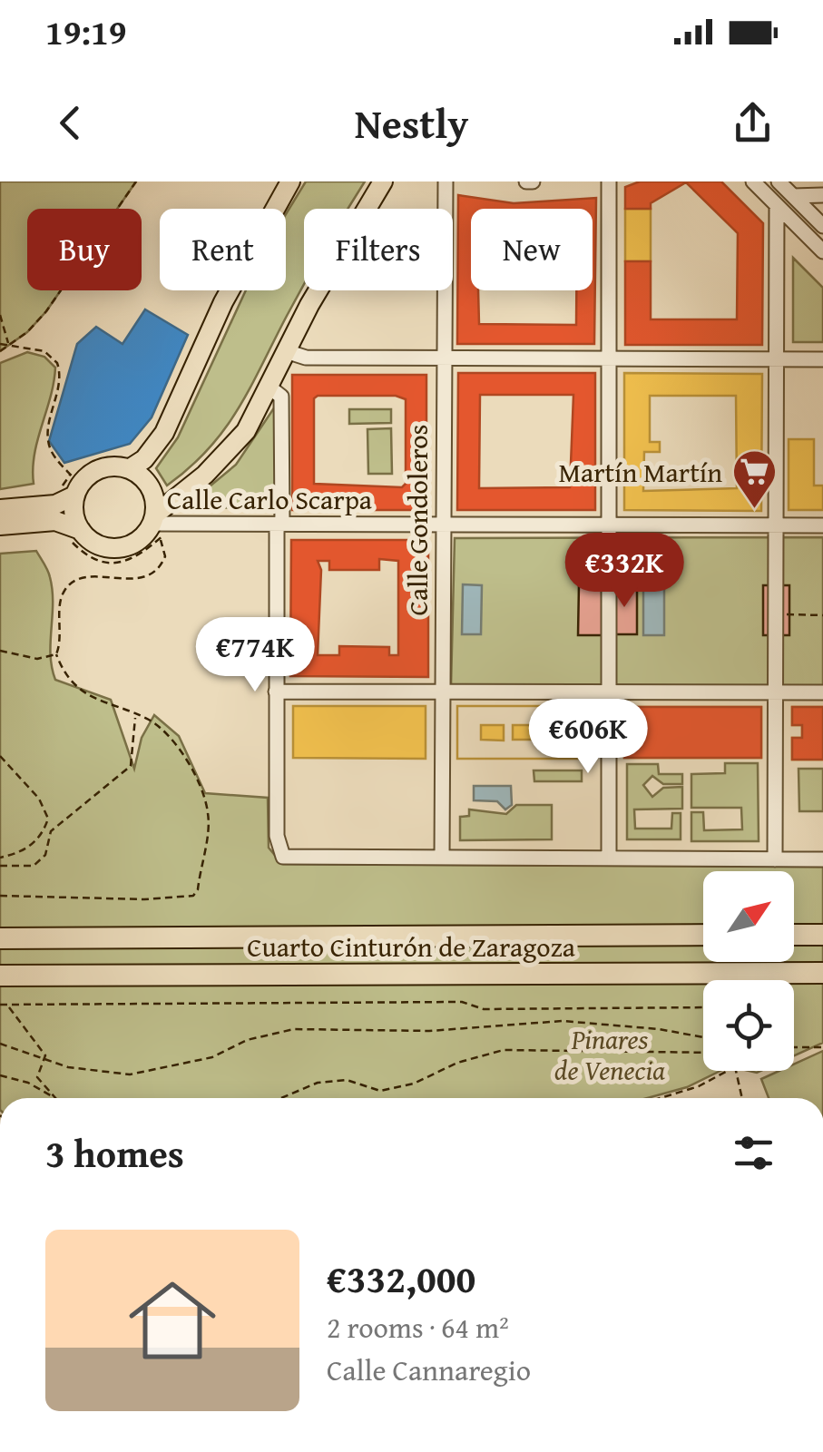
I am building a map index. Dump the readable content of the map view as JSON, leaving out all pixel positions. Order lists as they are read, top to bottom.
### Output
{
  "streets": {
    "highway": ["Cuarto Cinturón de Zaragoza"],
    "street": ["Calle Carlo Scarpa", "Calle Gondoleros"]
  },
  "crossings": [
    ["Calle Carlo Scarpa", "Calle Gondoleros"]
  ],
  "parks": ["Pinares de Venecia"],
  "places": {
    "supermarket": ["Martín Martín"]
  },
  "north": "top right",
  "page": {
    "status": "19:19",
    "header": "Nestly",
    "chip": [
      "Buy",
      "Rent",
      "Filters",
      "New"
    ],
    "price": ["€332K", "€774K", "€606K"],
    "heading": "3 homes",
    "list": [
      {
        "name": "€332,000",
        "note": "2 rooms · 64 m² · Calle Cannaregio"
      }
    ]
  }
}
